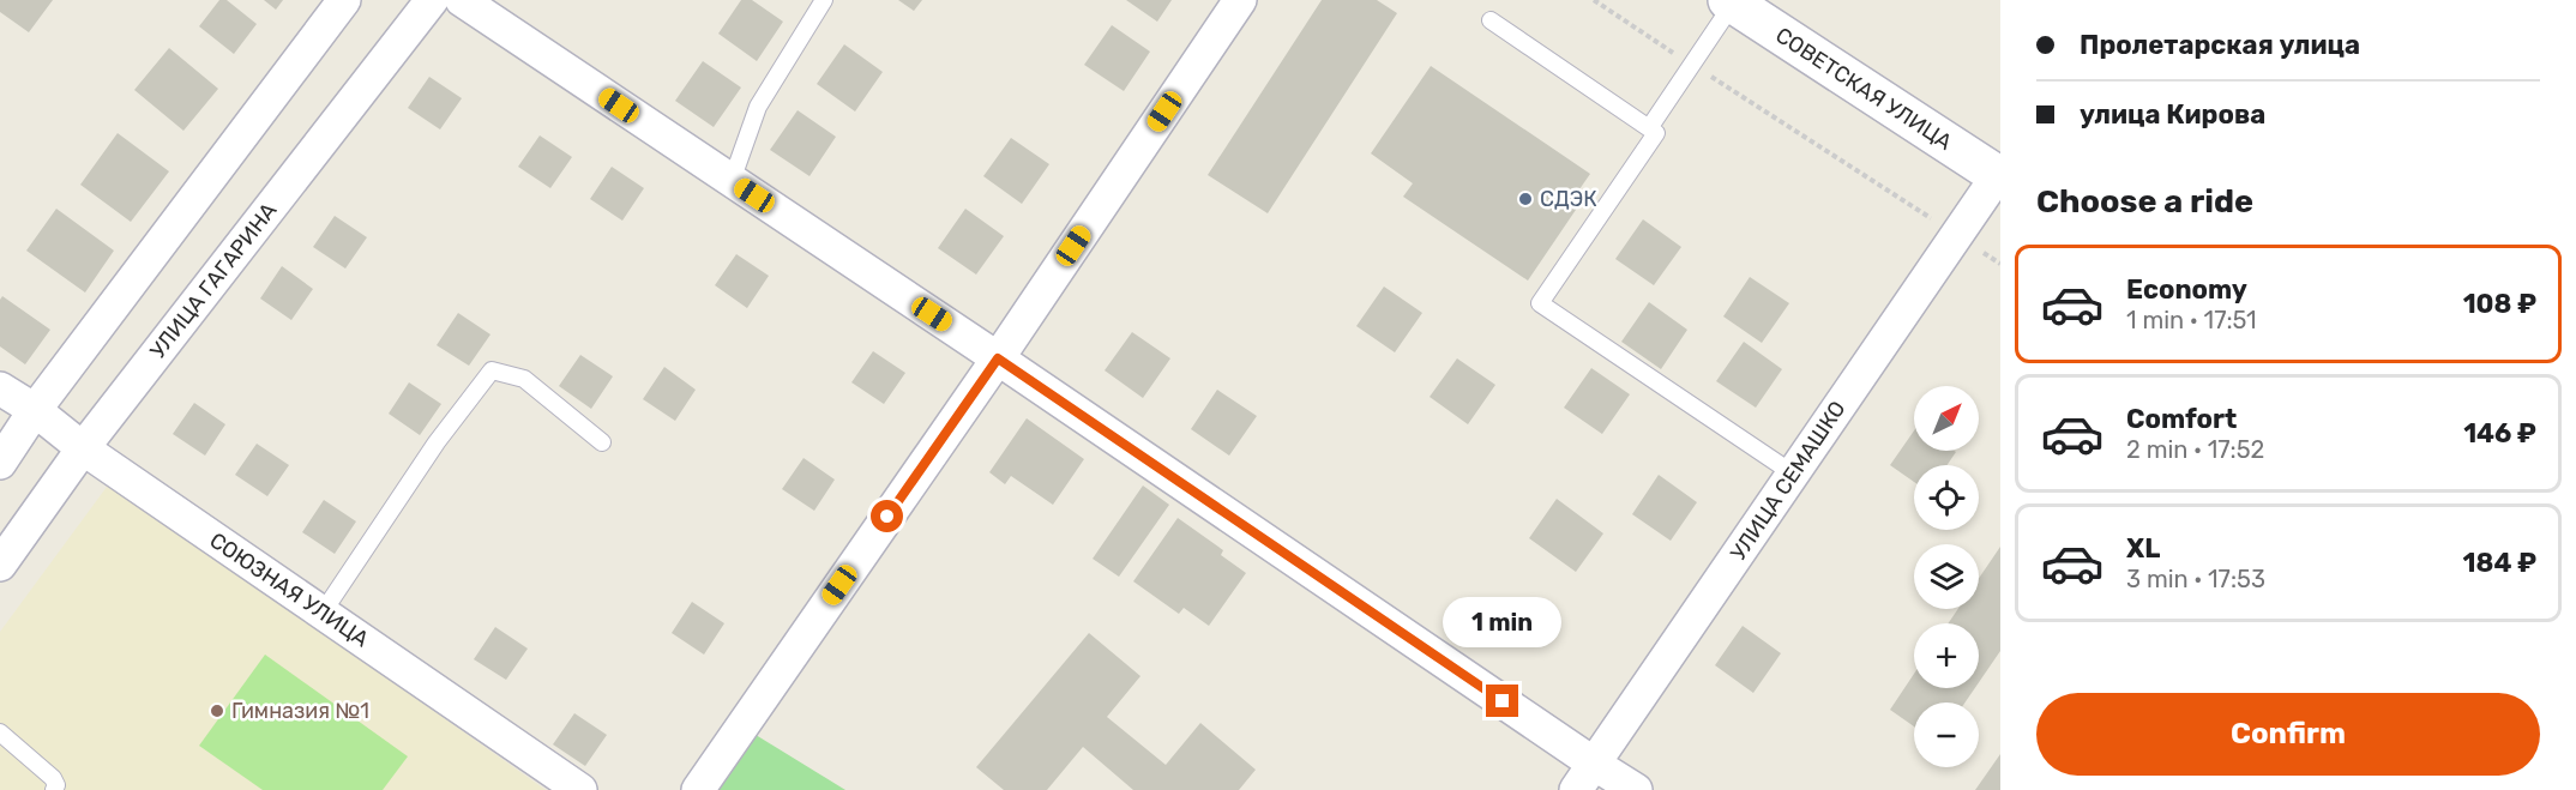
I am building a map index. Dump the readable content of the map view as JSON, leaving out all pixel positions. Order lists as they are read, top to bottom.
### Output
{
  "streets": {
    "street": [
      "СОВЕТСКАЯ УЛИЦА",
      "УЛИЦА ГАГАРИНА",
      "УЛИЦА СЕМАШКО",
      "СОЮЗНАЯ УЛИЦА"
    ]
  },
  "crossings": [
    ["СОВЕТСКАЯ УЛИЦА", "УЛИЦА СЕМАШКО"],
    ["УЛИЦА ГАГАРИНА", "СОЮЗНАЯ УЛИЦА"]
  ],
  "places": ["СДЭК", "Гимназия №1"],
  "north": "top right",
  "page": {
    "banner": ["Пролетарская улица", "улица Кирова"],
    "heading": "Choose a ride",
    "list": [
      {
        "name": "Economy",
        "note": "1 min · 17:51",
        "value": "108 ₽"
      },
      {
        "name": "Comfort",
        "note": "2 min · 17:52",
        "value": "146 ₽"
      },
      {
        "name": "XL",
        "note": "3 min · 17:53",
        "value": "184 ₽"
      }
    ],
    "map_buttons": ["+", "−"],
    "bubble": "1 min",
    "buttons": "Confirm"
  }
}
